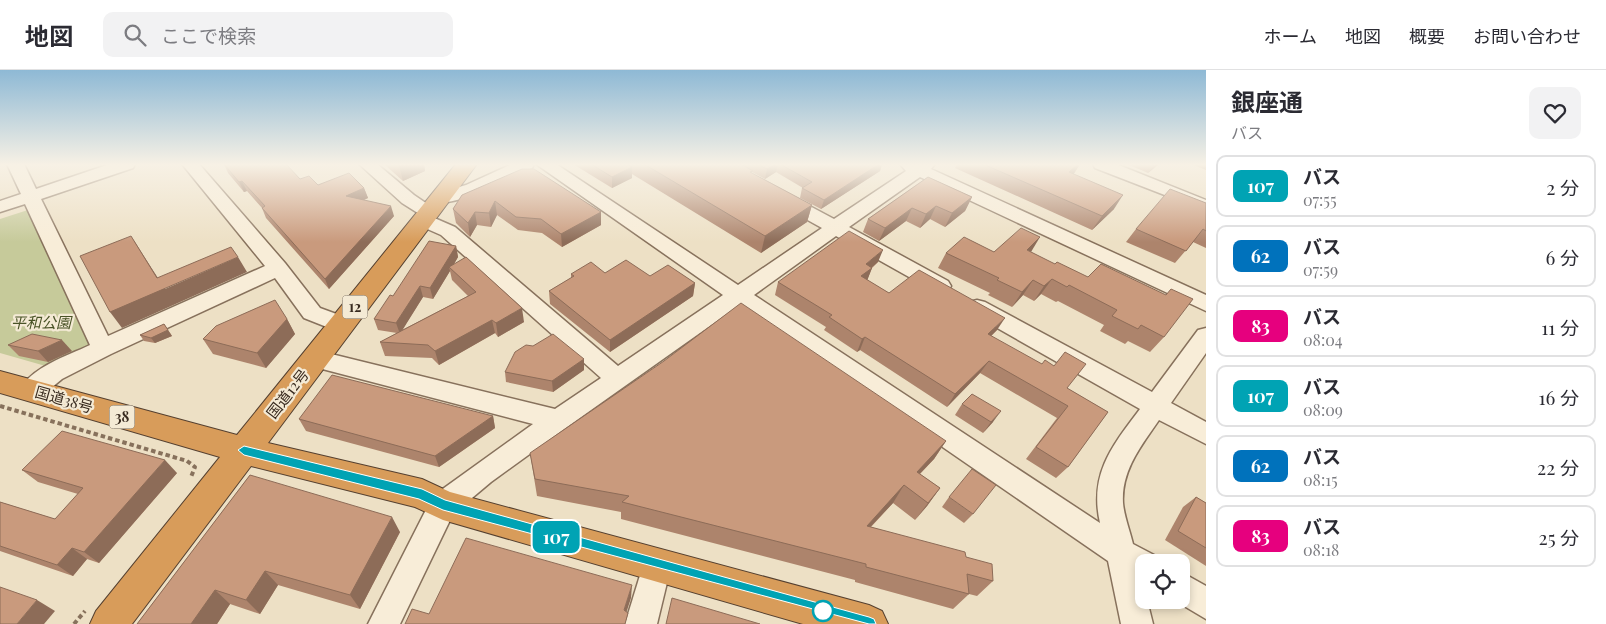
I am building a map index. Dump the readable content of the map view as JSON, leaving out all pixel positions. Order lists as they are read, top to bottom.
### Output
{
  "streets": {
    "highway": [
      "12",
      "国道12号",
      "国道38号",
      "38"
    ]
  },
  "crossings": [
    ["国道12号", "国道38号"]
  ],
  "parks": ["平和公園"],
  "lines": ["bus line 107"],
  "page": {
    "header": "地図",
    "search": "ここで検索",
    "nav": [
      "ホーム",
      "地図",
      "概要",
      "お問い合わせ"
    ],
    "on_map": "107",
    "heading": ["銀座通", "バス"],
    "list": [
      {
        "mark": "107",
        "name": "バス",
        "note": "07:55",
        "value": "2 分"
      },
      {
        "mark": "62",
        "name": "バス",
        "note": "07:59",
        "value": "6 分"
      },
      {
        "mark": "83",
        "name": "バス",
        "note": "08:04",
        "value": "11 分"
      },
      {
        "mark": "107",
        "name": "バス",
        "note": "08:09",
        "value": "16 分"
      },
      {
        "mark": "62",
        "name": "バス",
        "note": "08:15",
        "value": "22 分"
      },
      {
        "mark": "83",
        "name": "バス",
        "note": "08:18",
        "value": "25 分"
      }
    ]
  }
}
